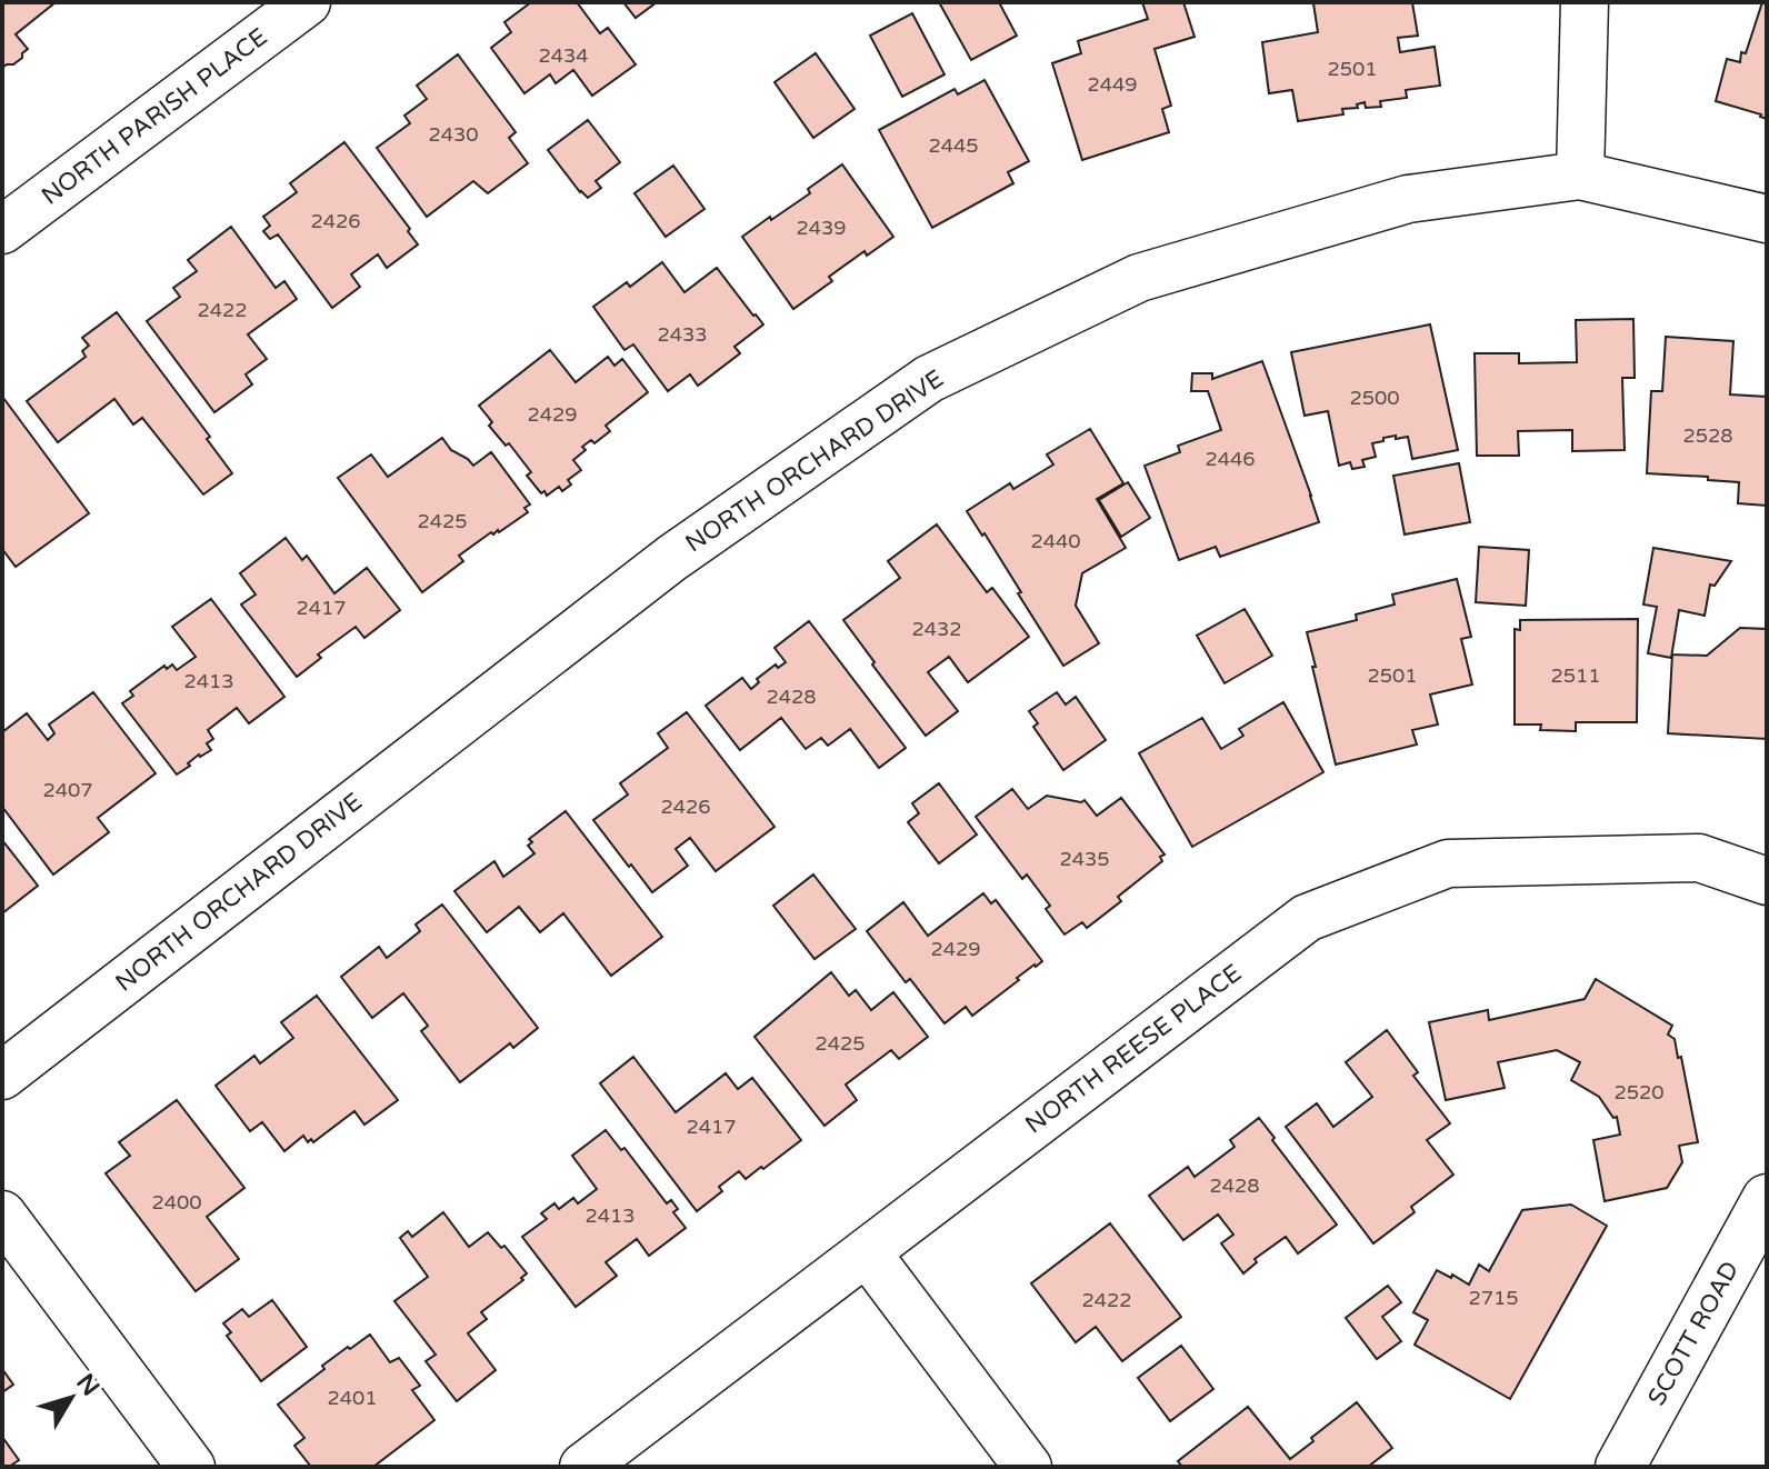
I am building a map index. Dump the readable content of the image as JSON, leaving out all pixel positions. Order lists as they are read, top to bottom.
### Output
{
  "streets": {
    "street": [
      "NORTH PARISH PLACE",
      "NORTH ORCHARD DRIVE",
      "NORTH REESE PLACE",
      "SCOTT ROAD"
    ]
  },
  "house_numbers": [
    "2434",
    "2501",
    "2449",
    "2430",
    "2445",
    "2426",
    "2439",
    "2422",
    "2433",
    "2500",
    "2429",
    "2528",
    "2446",
    "2425",
    "2440",
    "2417",
    "2432",
    "2501",
    "2511",
    "2413",
    "2428",
    "2407",
    "2426",
    "2435",
    "2429",
    "2425",
    "2520",
    "2417",
    "2428",
    "2400",
    "2413",
    "2715",
    "2422",
    "2401"
  ],
  "north": "top right"
}
